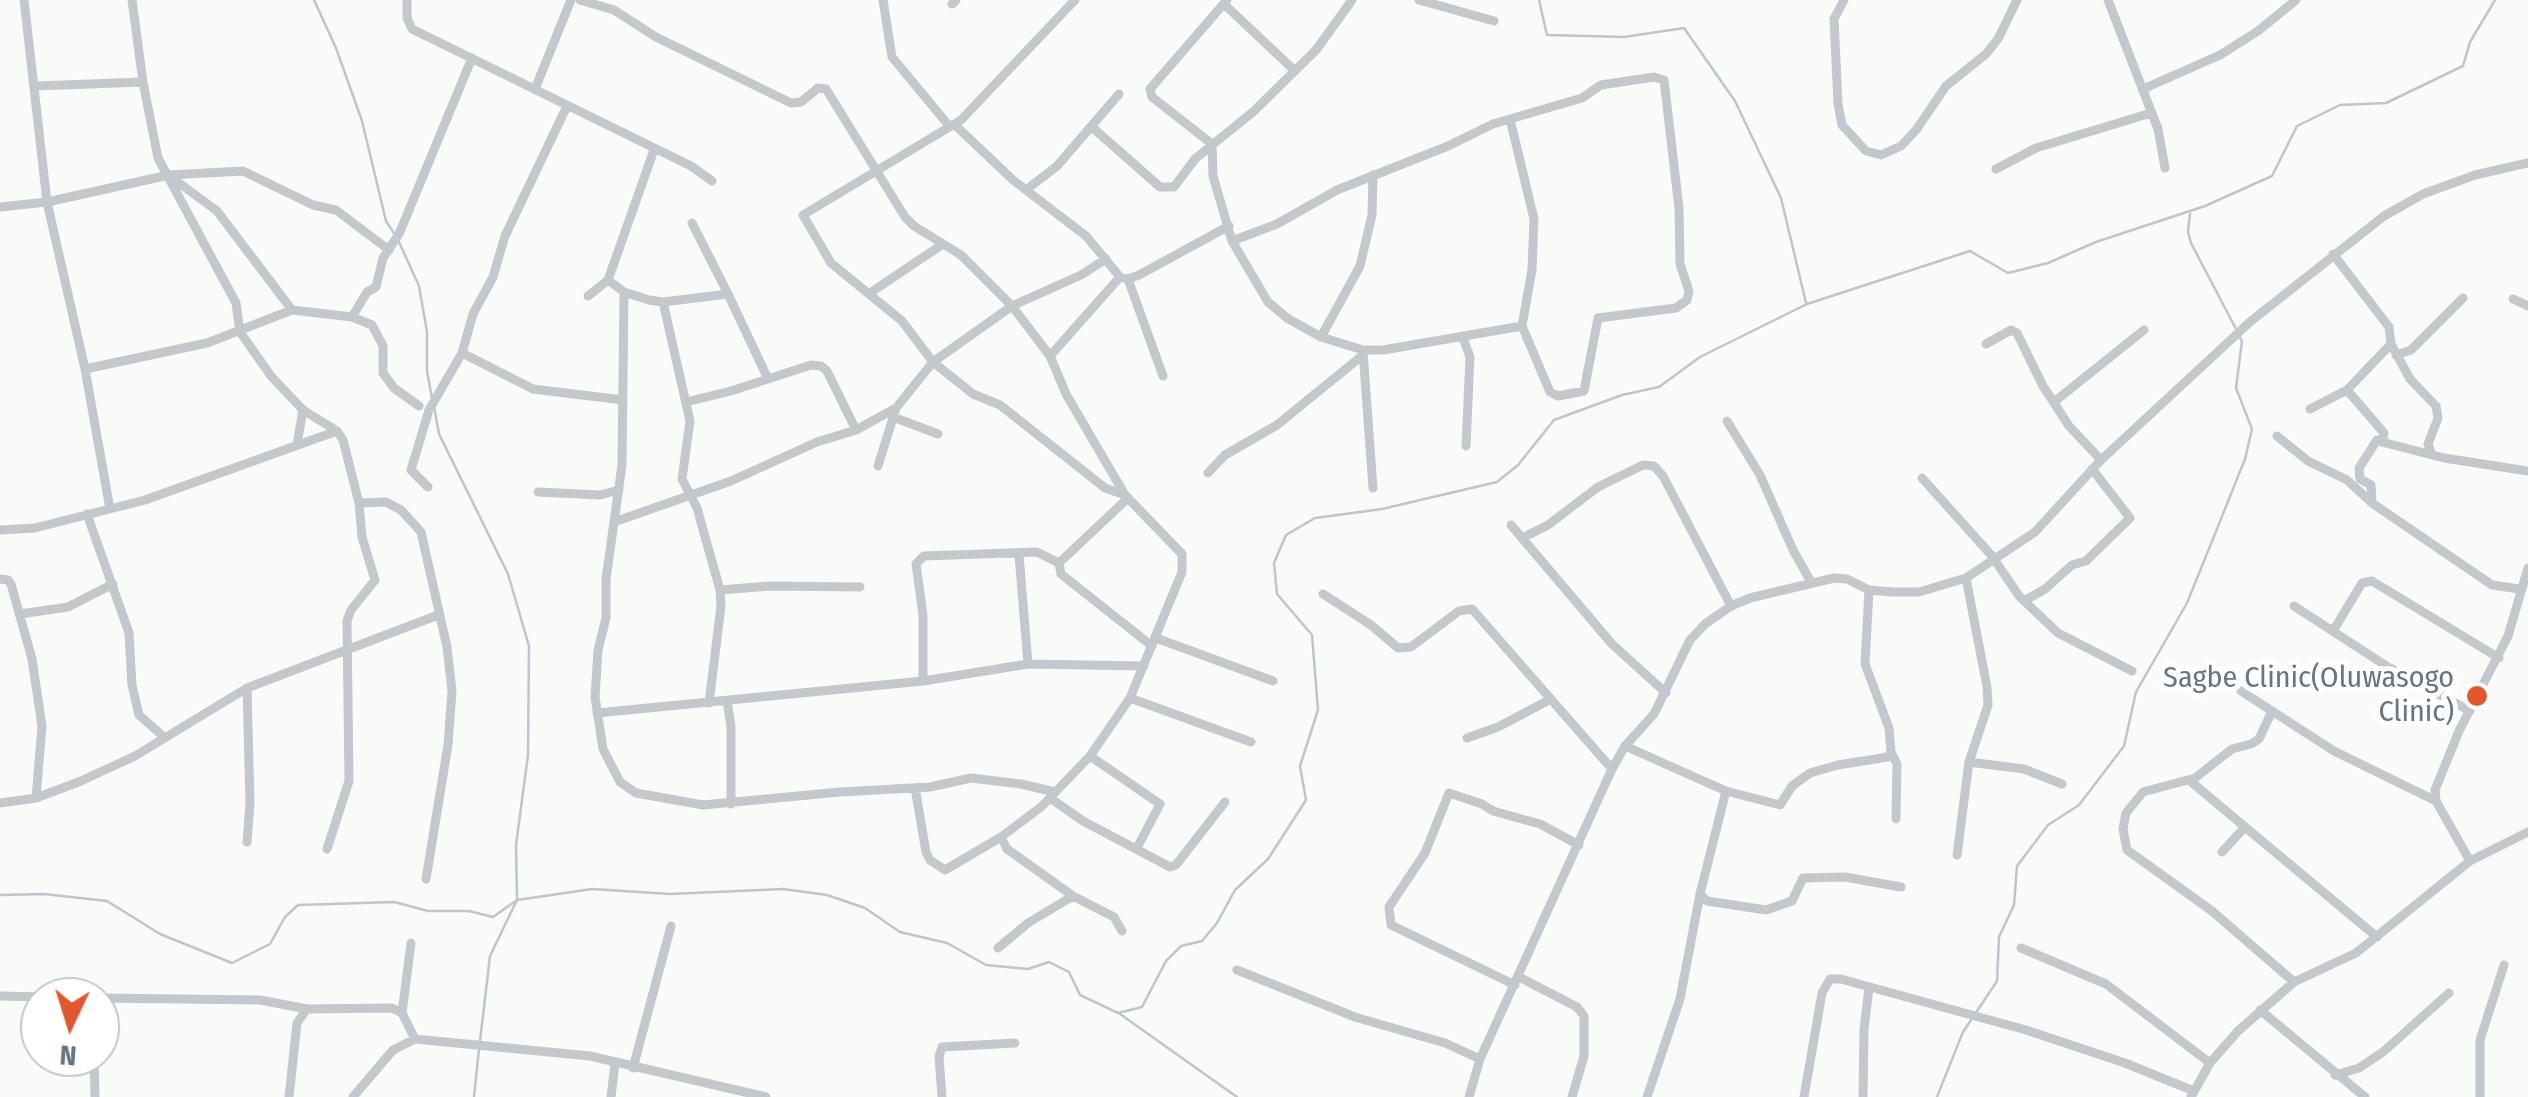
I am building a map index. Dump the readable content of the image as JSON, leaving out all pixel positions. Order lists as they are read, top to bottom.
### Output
{
  "places": ["Sagbe Clinic(Oluwasogo Clinic)"],
  "north": "bottom"
}
